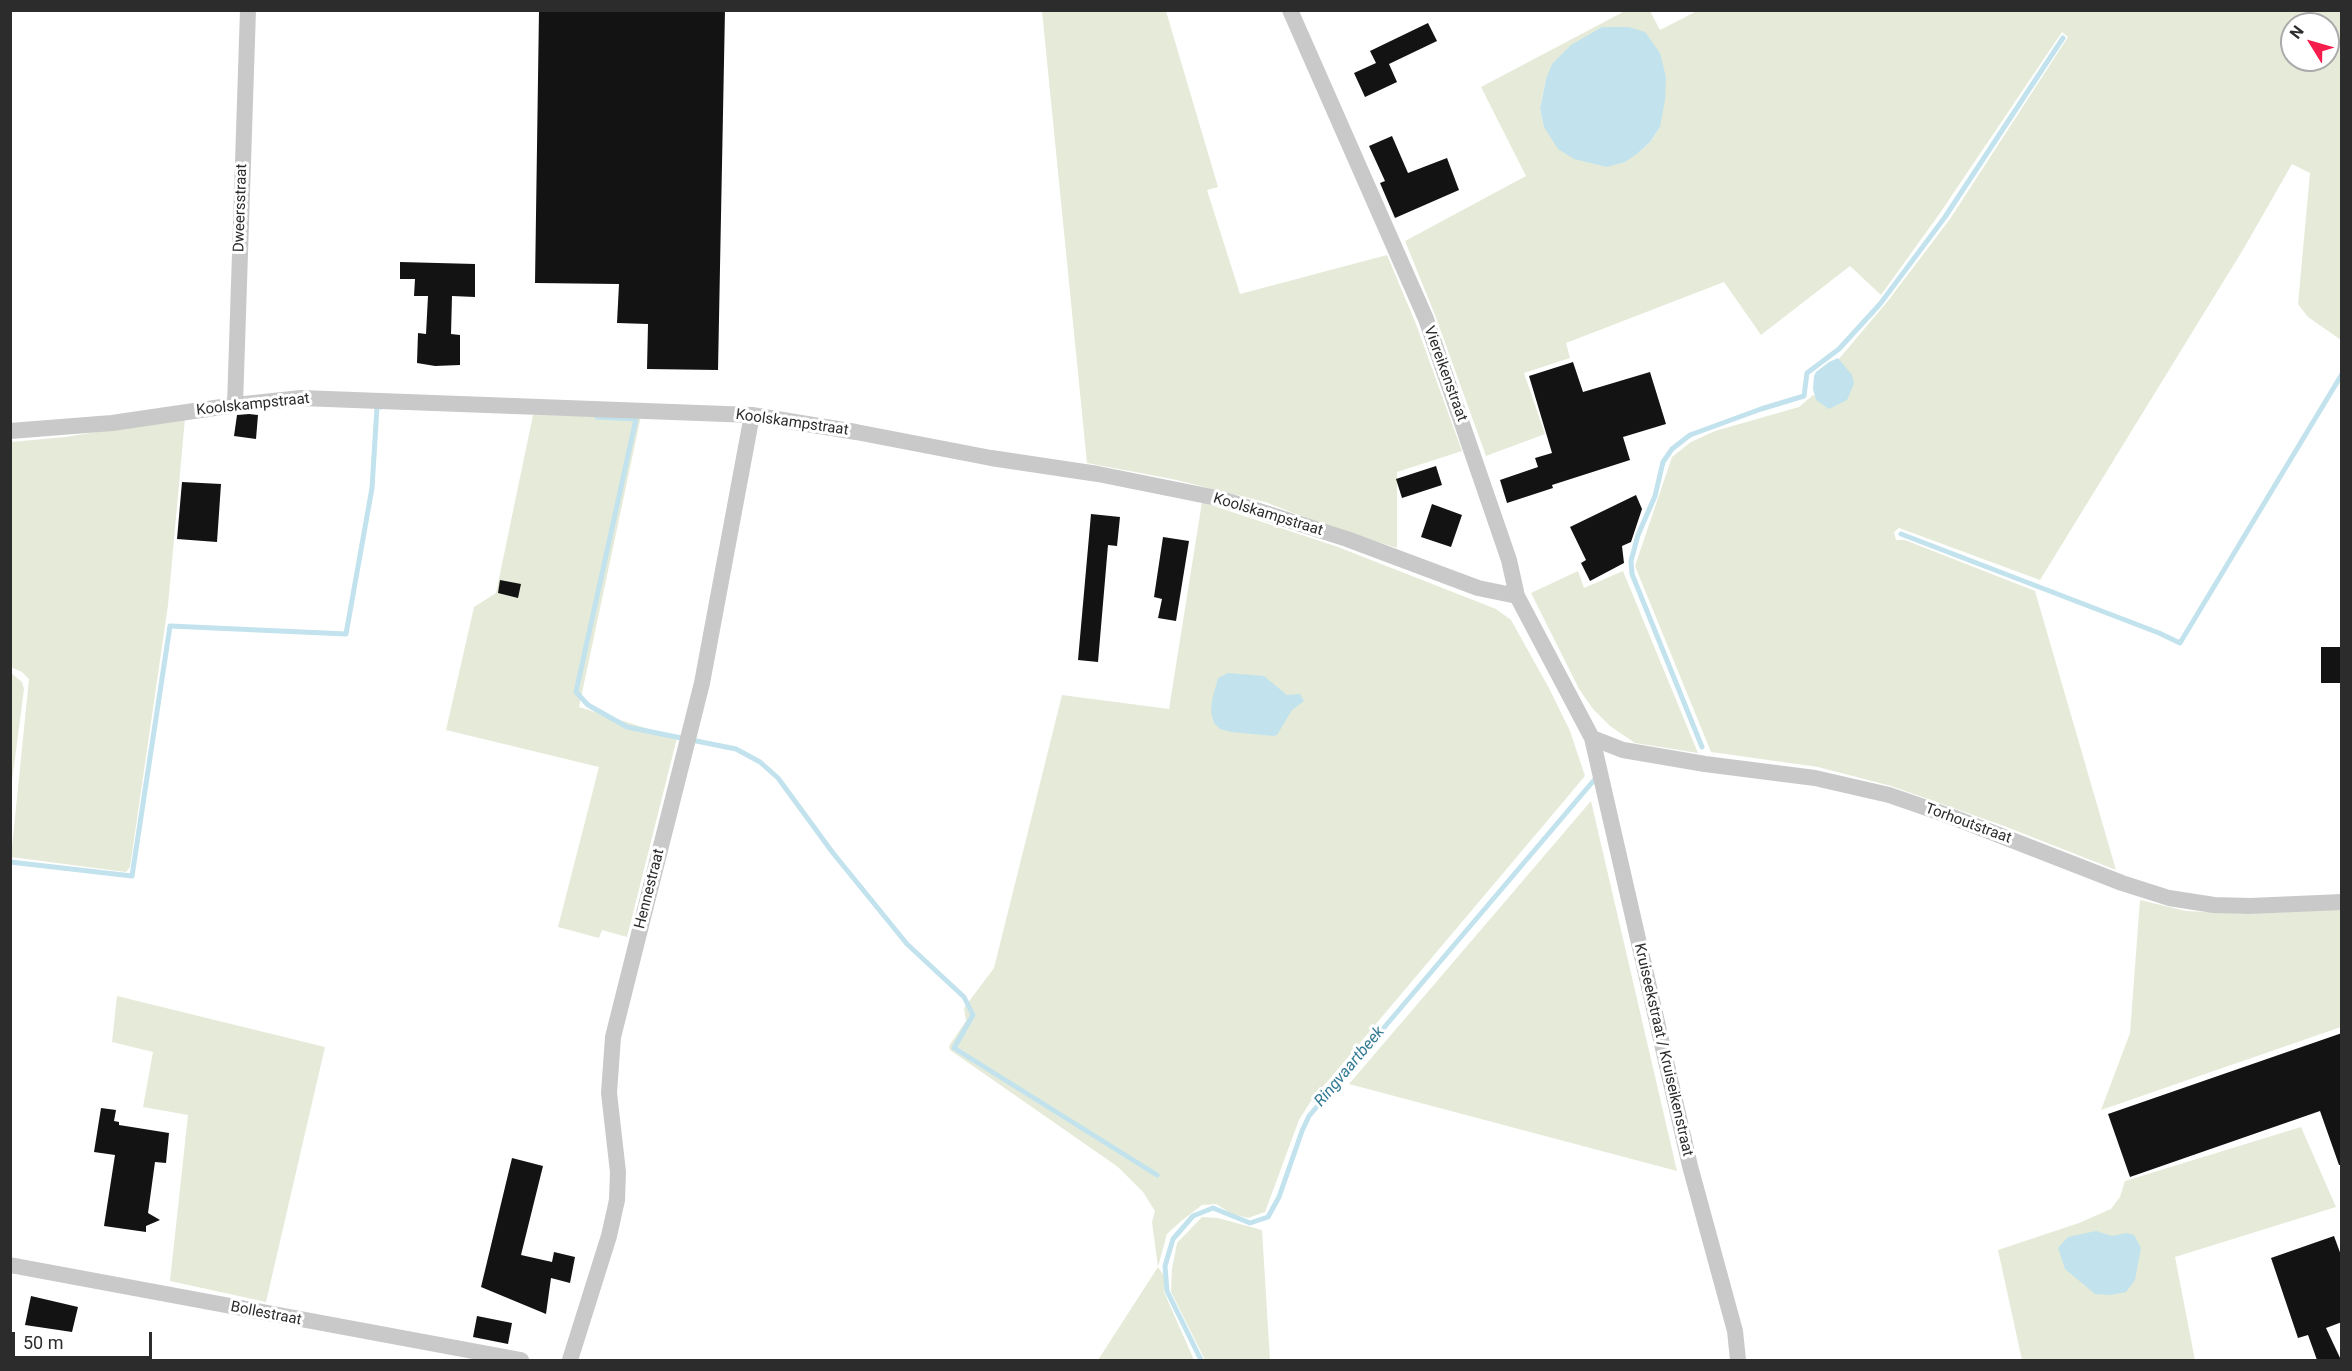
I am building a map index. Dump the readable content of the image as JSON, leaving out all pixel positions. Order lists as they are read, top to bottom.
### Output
{
  "streets": {
    "street": [
      "Dweersstraat",
      "Viereikenstraat",
      "Koolskampstraat",
      "Torhoutstraat",
      "Hennestraat",
      "Kruiseekstraat / Kruiseikenstraat",
      "Bollestraat"
    ]
  },
  "crossings": [
    ["Dweersstraat", "Koolskampstraat"],
    ["Viereikenstraat", "Koolskampstraat"],
    ["Viereikenstraat", "Torhoutstraat"],
    ["Viereikenstraat", "Kruiseekstraat / Kruiseikenstraat"],
    ["Koolskampstraat", "Hennestraat"],
    ["Torhoutstraat", "Kruiseekstraat / Kruiseikenstraat"]
  ],
  "water": ["Ringvaartbeek"],
  "scale_bar": "50 m",
  "north": "top left"
}
